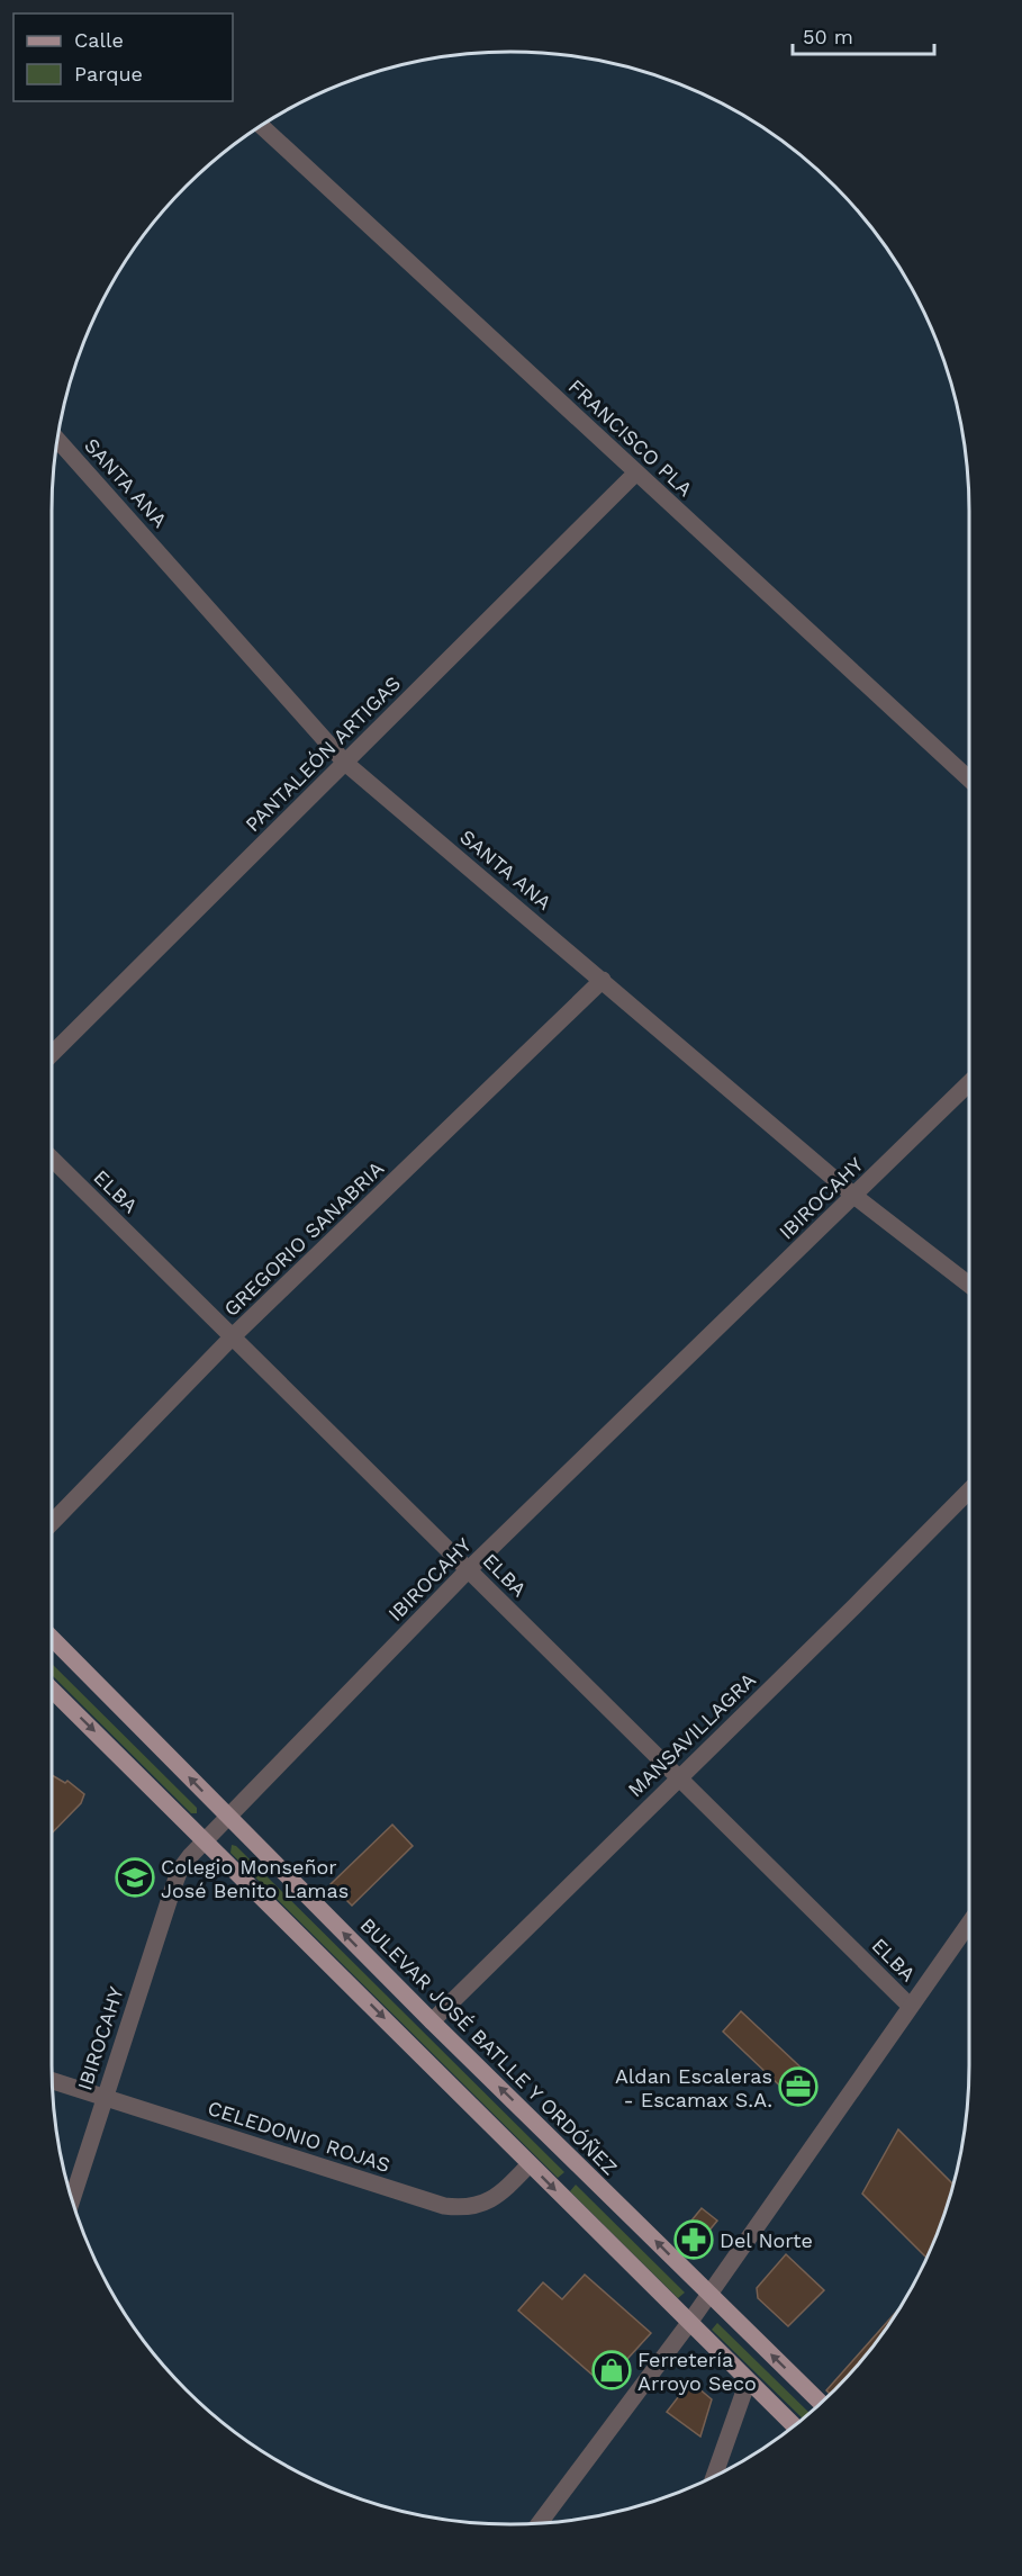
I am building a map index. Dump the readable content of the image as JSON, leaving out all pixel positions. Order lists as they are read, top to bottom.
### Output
{
  "streets": {
    "main road": ["BULEVAR JOSÉ BATLLE Y ORDÓÑEZ"],
    "street": [
      "FRANCISCO PLA",
      "SANTA ANA",
      "PANTALEÓN ARTIGAS",
      "ELBA",
      "IBIROCAHY",
      "GREGORIO SANABRIA",
      "MANSAVILLAGRA",
      "CELEDONIO ROJAS"
    ]
  },
  "crossings": [
    ["FRANCISCO PLA", "PANTALEÓN ARTIGAS"],
    ["SANTA ANA", "PANTALEÓN ARTIGAS"],
    ["SANTA ANA", "IBIROCAHY"],
    ["SANTA ANA", "GREGORIO SANABRIA"],
    ["ELBA", "IBIROCAHY"],
    ["ELBA", "GREGORIO SANABRIA"],
    ["ELBA", "MANSAVILLAGRA"],
    ["IBIROCAHY", "BULEVAR JOSÉ BATLLE Y ORDÓÑEZ"],
    ["IBIROCAHY", "CELEDONIO ROJAS"],
    ["MANSAVILLAGRA", "BULEVAR JOSÉ BATLLE Y ORDÓÑEZ"]
  ],
  "places": {
    "school or university": ["Colegio Monseñor José Benito Lamas"],
    "office": ["Aldan Escaleras - Escamax S.A."],
    "pharmacy": ["Del Norte"],
    "shop": ["Ferretería Arroyo Seco"]
  },
  "legend": ["Calle", "Parque"],
  "scale_bar": "50 m"
}
